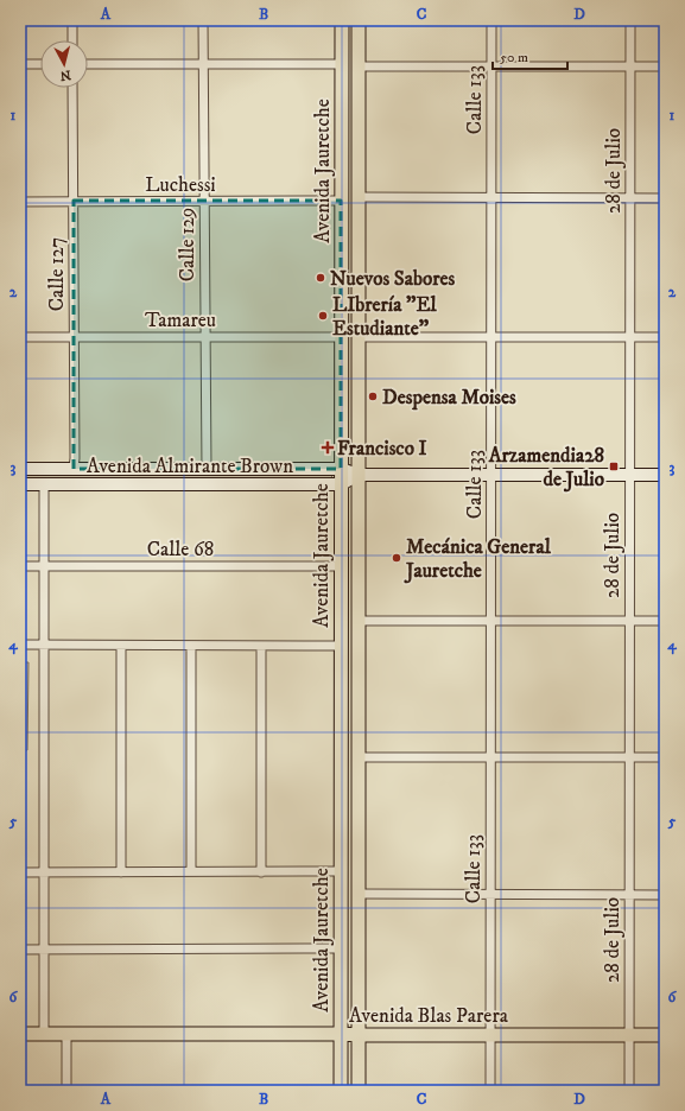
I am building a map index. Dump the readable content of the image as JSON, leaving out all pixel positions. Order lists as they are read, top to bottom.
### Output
{
  "streets": {
    "main road": ["Avenida Jauretche", "Avenida Almirante Brown", "Avenida Blas Parera"],
    "street": [
      "Calle 133",
      "28 de Julio",
      "Luchessi",
      "Calle 129",
      "Calle 127",
      "Tamareu",
      "Calle 68"
    ]
  },
  "crossings": [
    ["Calle 133", "Avenida Almirante Brown"],
    ["Calle 133", "Avenida Blas Parera"],
    ["Avenida Jauretche", "Luchessi"],
    ["Avenida Jauretche", "Tamareu"],
    ["Avenida Jauretche", "Avenida Almirante Brown"],
    ["Avenida Jauretche", "Calle 68"],
    ["Avenida Jauretche", "Avenida Blas Parera"],
    ["28 de Julio", "Avenida Almirante Brown"],
    ["28 de Julio", "Avenida Blas Parera"],
    ["Luchessi", "Calle 129"],
    ["Luchessi", "Calle 127"],
    ["Calle 129", "Tamareu"],
    ["Calle 129", "Avenida Almirante Brown"],
    ["Calle 127", "Tamareu"],
    ["Calle 127", "Avenida Almirante Brown"]
  ],
  "places": {
    "other": [
      "Nuevos Sabores",
      "LIbrería \"El Estudiante\"",
      "Despensa Moises",
      "Mecánica General Jauretche"
    ],
    "health": ["Francisco I"],
    "transit": ["Arzamendia28 de Julio"]
  },
  "scale_bar": "50 m",
  "north": "bottom",
  "grid": {
    "columns": [
      "A",
      "B",
      "C",
      "D"
    ],
    "rows": [
      "1",
      "2",
      "3",
      "4",
      "5",
      "6"
    ]
  }
}
